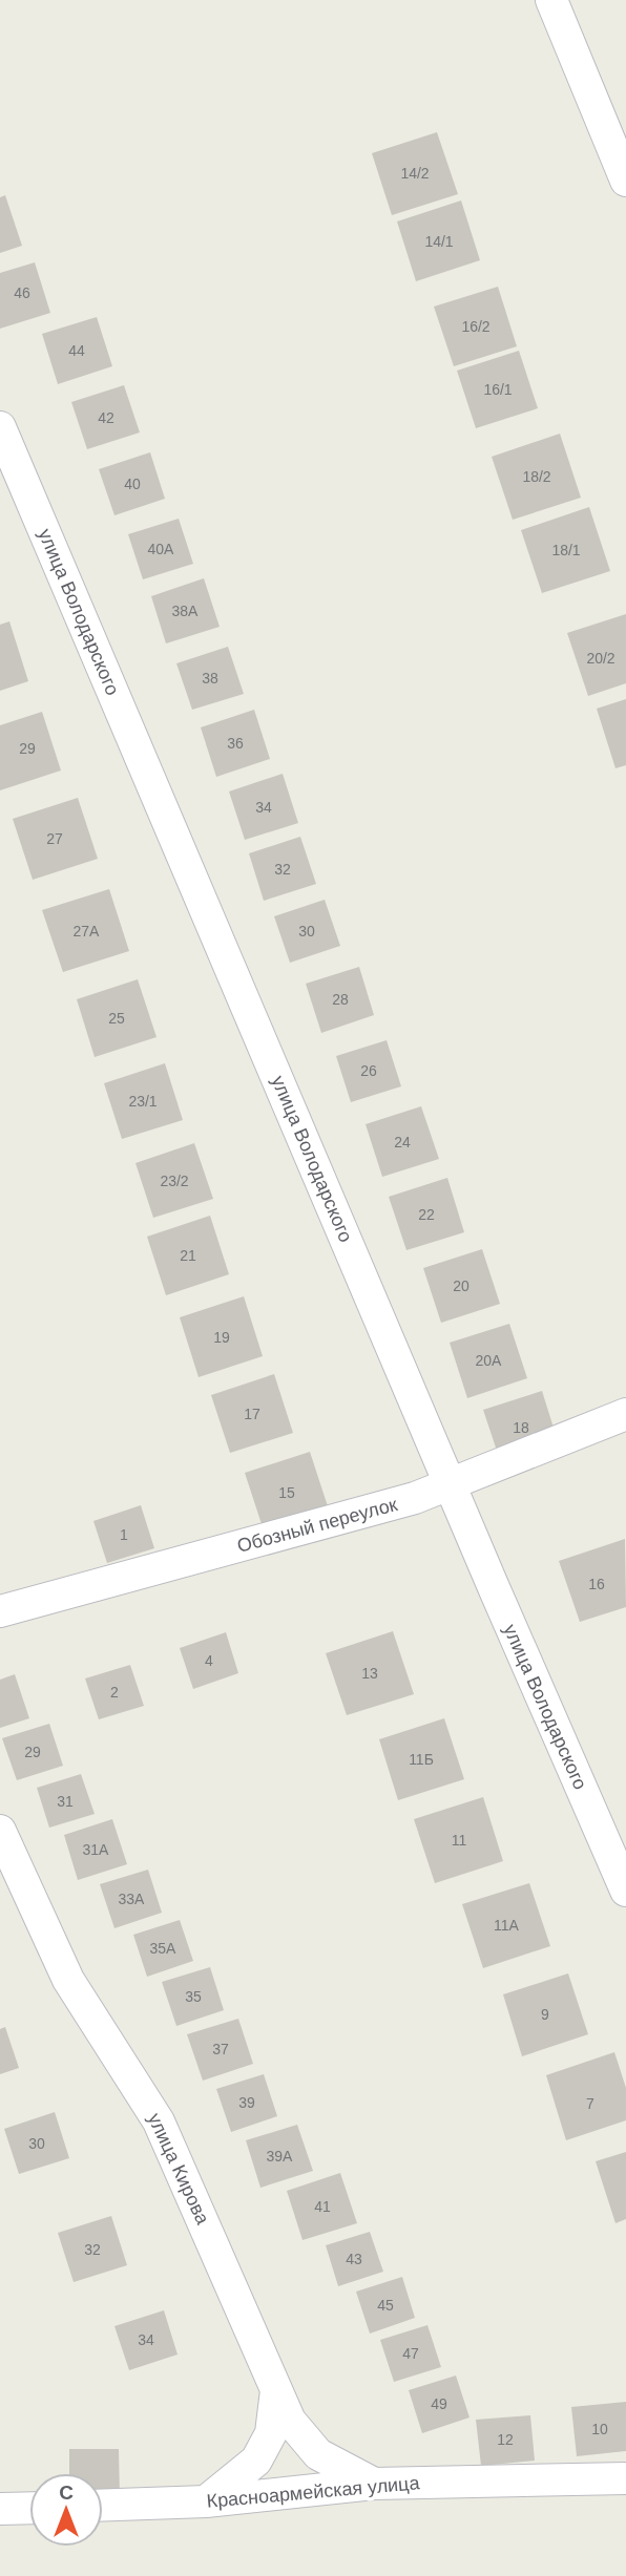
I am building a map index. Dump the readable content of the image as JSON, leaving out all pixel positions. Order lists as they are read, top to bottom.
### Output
{
  "streets": {
    "street": [
      "улица Володарского",
      "Обозный переулок",
      "улица Кирова",
      "Красноармейская улица"
    ]
  },
  "crossings": [
    ["улица Володарского", "Обозный переулок"],
    ["улица Кирова", "Красноармейская улица"]
  ],
  "house_numbers": [
    "14/2",
    "14/1",
    "46",
    "16/2",
    "44",
    "16/1",
    "42",
    "18/2",
    "40",
    "40А",
    "18/1",
    "38А",
    "20/2",
    "38",
    "36",
    "29",
    "34",
    "27",
    "32",
    "27А",
    "30",
    "28",
    "25",
    "26",
    "23/1",
    "24",
    "23/2",
    "22",
    "21",
    "20",
    "19",
    "20А",
    "17",
    "18",
    "15",
    "1",
    "16",
    "4",
    "13",
    "2",
    "29",
    "11Б",
    "31",
    "11",
    "31А",
    "33А",
    "11А",
    "35А",
    "35",
    "9",
    "37",
    "39",
    "7",
    "30",
    "39А",
    "41",
    "32",
    "43",
    "45",
    "34",
    "47",
    "49",
    "10",
    "12"
  ],
  "north": "top"
}
